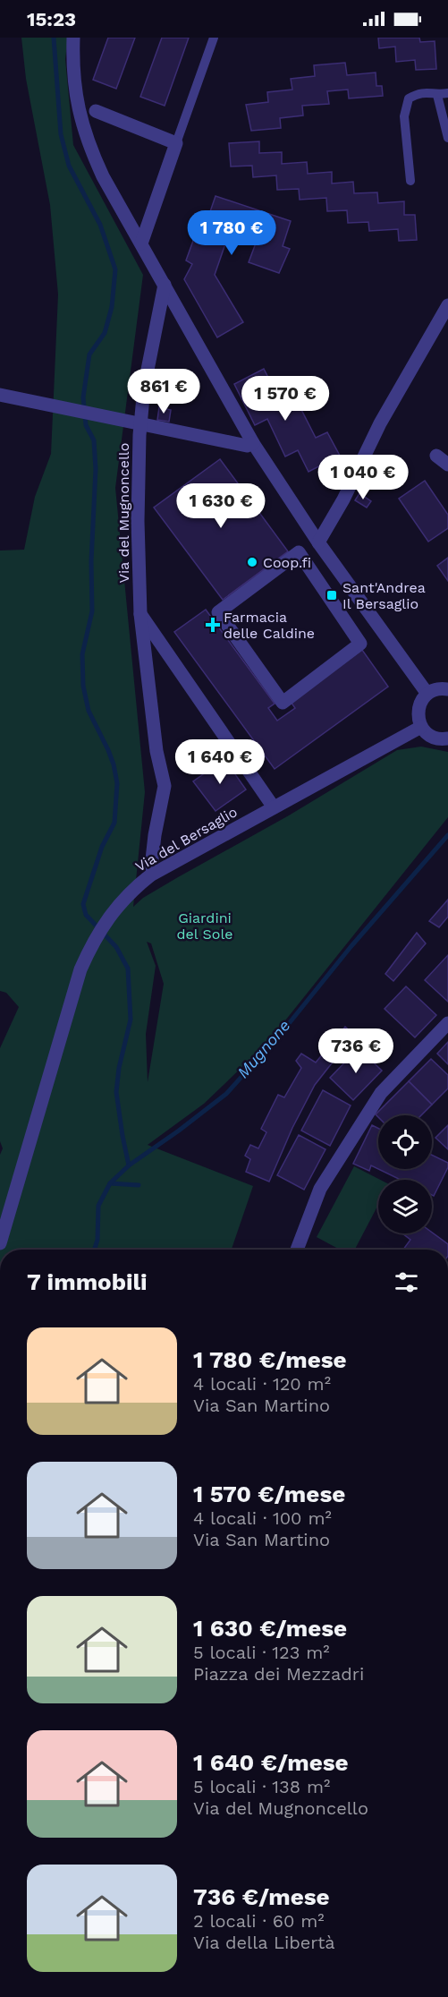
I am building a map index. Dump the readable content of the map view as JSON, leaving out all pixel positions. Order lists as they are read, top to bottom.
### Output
{
  "streets": {
    "street": ["Via del Mugnoncello", "Via del Bersaglio"]
  },
  "crossings": [
    ["Via del Mugnoncello", "Via del Bersaglio"]
  ],
  "water": ["Mugnone"],
  "parks": ["Giardini del Sole"],
  "places": {
    "other": ["Coop.fi"],
    "transit": ["Sant'Andrea Il Bersaglio"],
    "health": ["Farmacia delle Caldine"]
  },
  "page": {
    "status": "15:23",
    "price": [
      "1 780 €",
      "861 €",
      "1 570 €",
      "1 040 €",
      "1 630 €",
      "1 640 €",
      "736 €"
    ],
    "heading": "7 immobili",
    "list": [
      {
        "name": "1 780 €/mese",
        "note": "4 locali · 120 m² · Via San Martino"
      },
      {
        "name": "1 570 €/mese",
        "note": "4 locali · 100 m² · Via San Martino"
      },
      {
        "name": "1 630 €/mese",
        "note": "5 locali · 123 m² · Piazza dei Mezzadri"
      },
      {
        "name": "1 640 €/mese",
        "note": "5 locali · 138 m² · Via del Mugnoncello"
      },
      {
        "name": "736 €/mese",
        "note": "2 locali · 60 m² · Via della Libertà"
      }
    ]
  }
}
